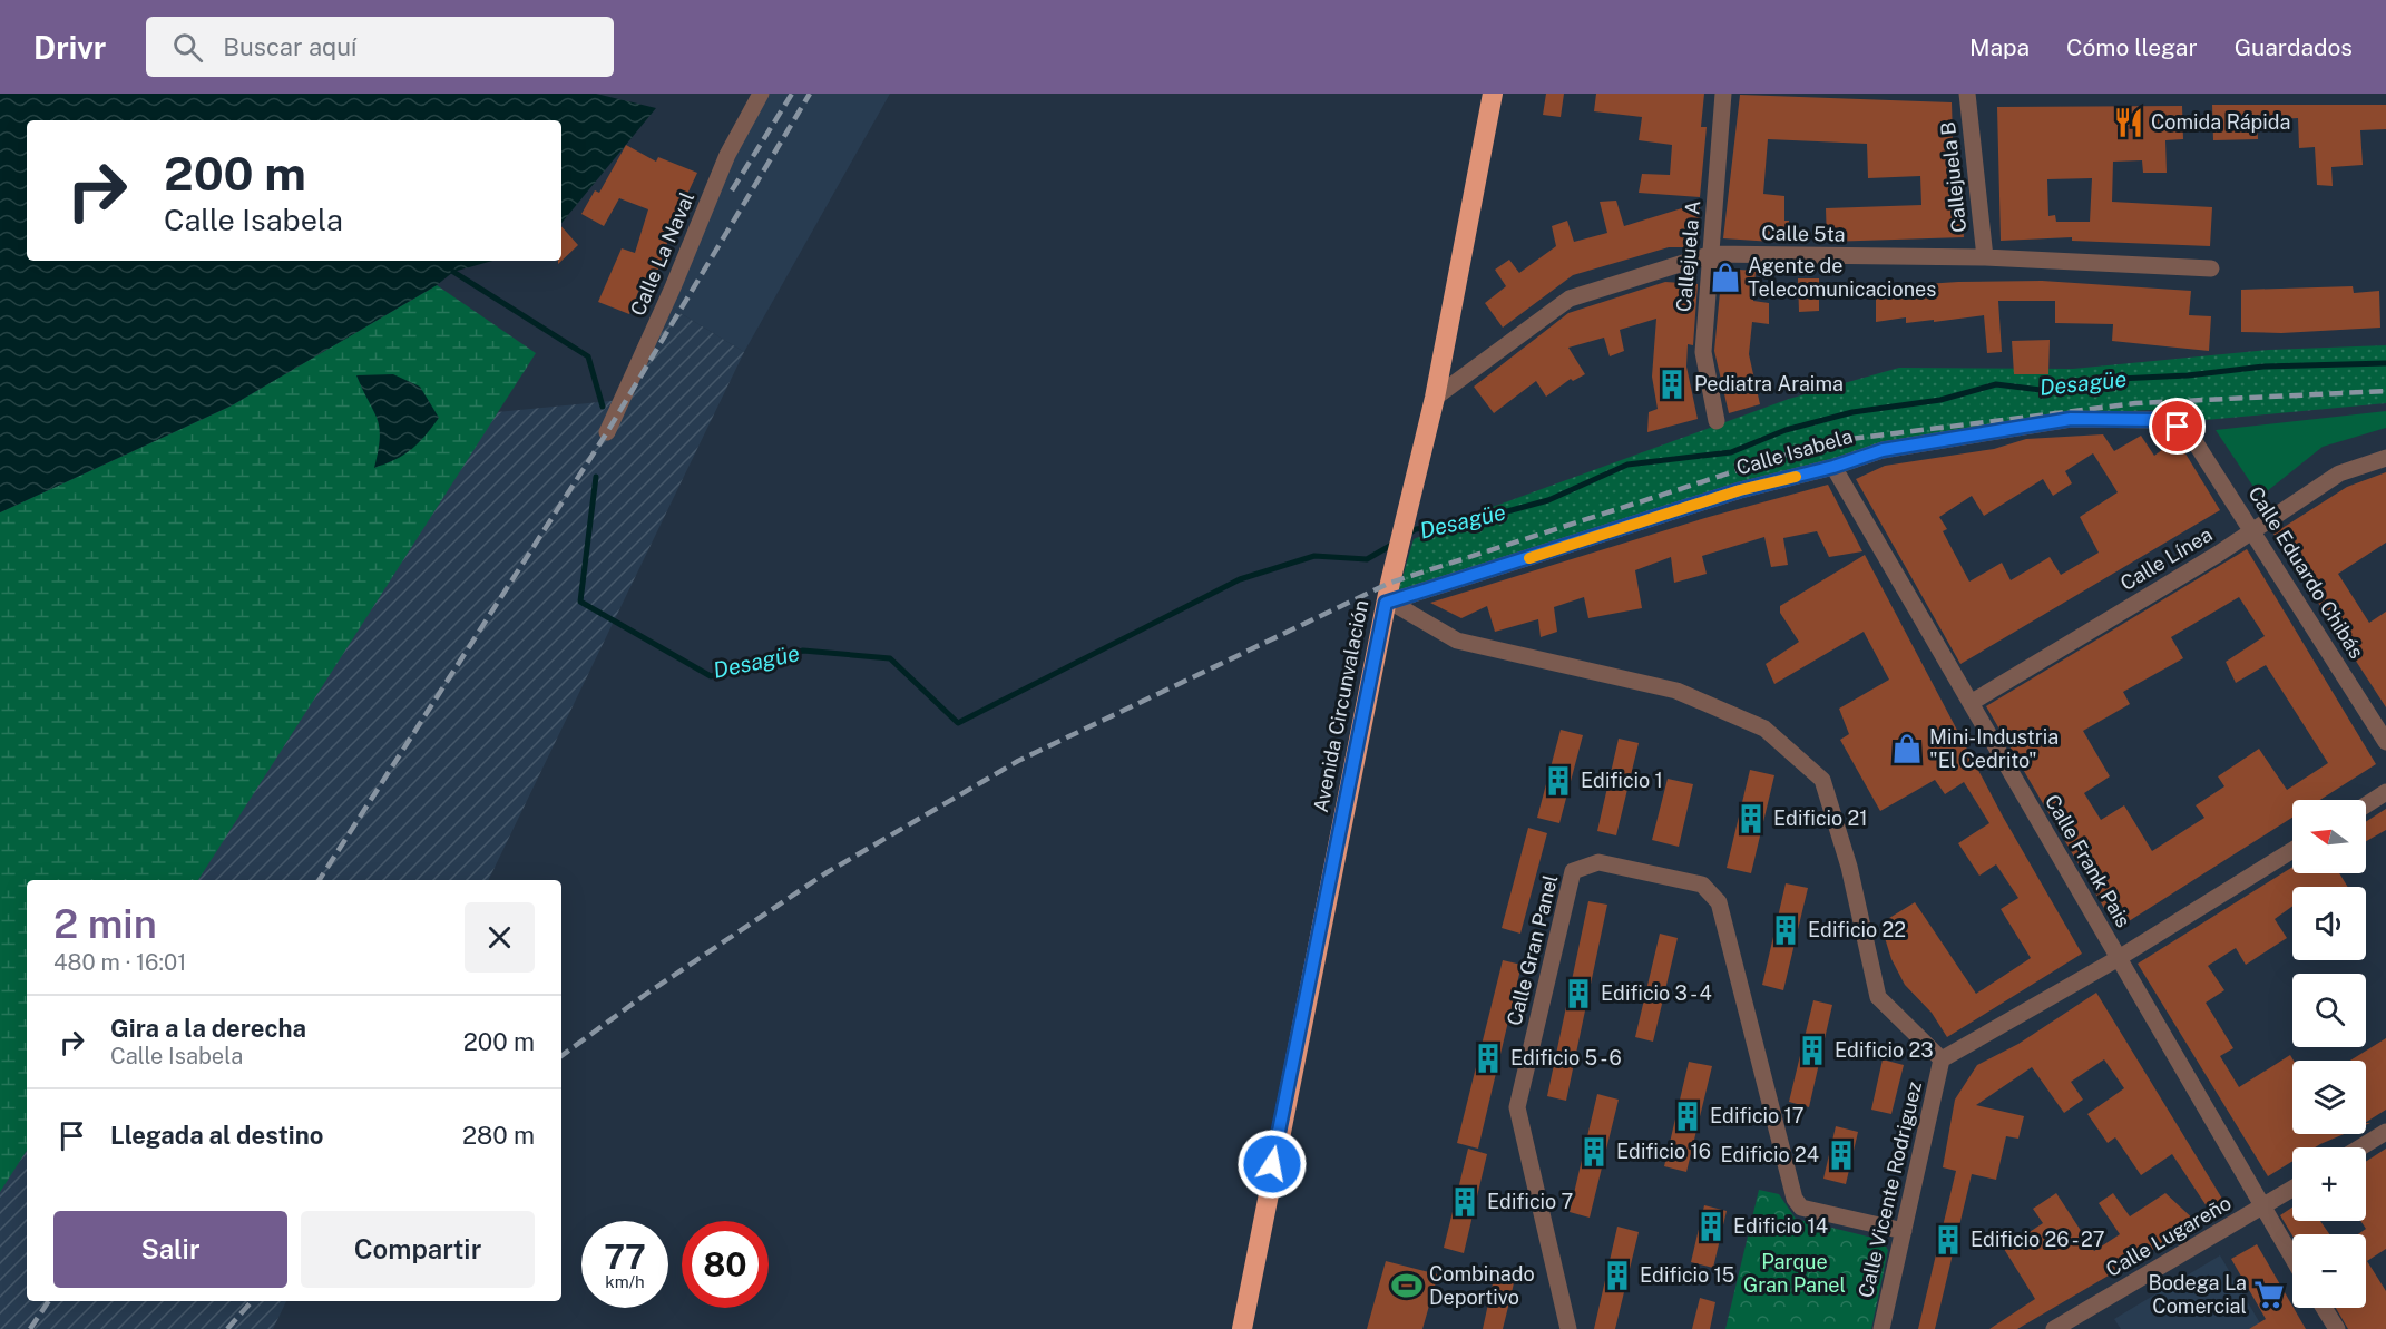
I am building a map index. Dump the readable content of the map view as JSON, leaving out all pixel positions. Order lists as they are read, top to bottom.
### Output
{
  "streets": {
    "highway": ["Avenida Circunvalación"],
    "street": [
      "Callejuela B",
      "Calle 5ta",
      "Calle La Naval",
      "Callejuela A",
      "Calle Isabela",
      "Calle Línea",
      "Calle Eduardo Chibás",
      "Calle Frank Pais",
      "Calle Gran Panel",
      "Calle Vicente Rodriguez",
      "Calle Lugareño"
    ]
  },
  "crossings": [
    ["Callejuela B", "Calle 5ta"],
    ["Calle 5ta", "Callejuela A"],
    ["Calle 5ta", "Avenida Circunvalación"],
    ["Calle Isabela", "Calle Eduardo Chibás"],
    ["Calle Isabela", "Avenida Circunvalación"],
    ["Calle Isabela", "Calle Frank Pais"],
    ["Calle Línea", "Calle Eduardo Chibás"],
    ["Calle Línea", "Calle Frank Pais"],
    ["Calle Frank Pais", "Calle Lugareño"],
    ["Calle Gran Panel", "Calle Vicente Rodriguez"]
  ],
  "water": ["Desagüe"],
  "parks": ["Parque Gran Panel"],
  "places": {
    "restaurant": ["Comida Rápida"],
    "shop": ["Agente de Telecomunicaciones", "Mini-Industria \"El Cedrito\""],
    "building": [
      "Pediatra Araima",
      "Edificio 1",
      "Edificio 21",
      "Edificio 22",
      "Edificio 3 - 4",
      "Edificio 23",
      "Edificio 5 - 6",
      "Edificio 17",
      "Edificio 16",
      "Edificio 24",
      "Edificio 7",
      "Edificio 14",
      "Edificio 26 - 27",
      "Edificio 15"
    ],
    "sports": ["Combinado Deportivo"],
    "supermarket": ["Bodega La Comercial"]
  },
  "north": "left",
  "page": {
    "header": "Drivr",
    "search": "Buscar aquí",
    "nav": ["Mapa", "Cómo llegar", "Guardados"],
    "turn": ["200 m", "Calle Isabela"],
    "map_buttons": ["+", "−"],
    "heading": ["2 min", "480 m · 16:01"],
    "list": [
      {
        "name": "Gira a la derecha",
        "note": "Calle Isabela",
        "value": "200 m"
      },
      {
        "name": "Llegada al destino",
        "value": "280 m"
      }
    ],
    "buttons": ["Salir", "Compartir"],
    "speed": "77 km/h",
    "limit": "80"
  }
}
